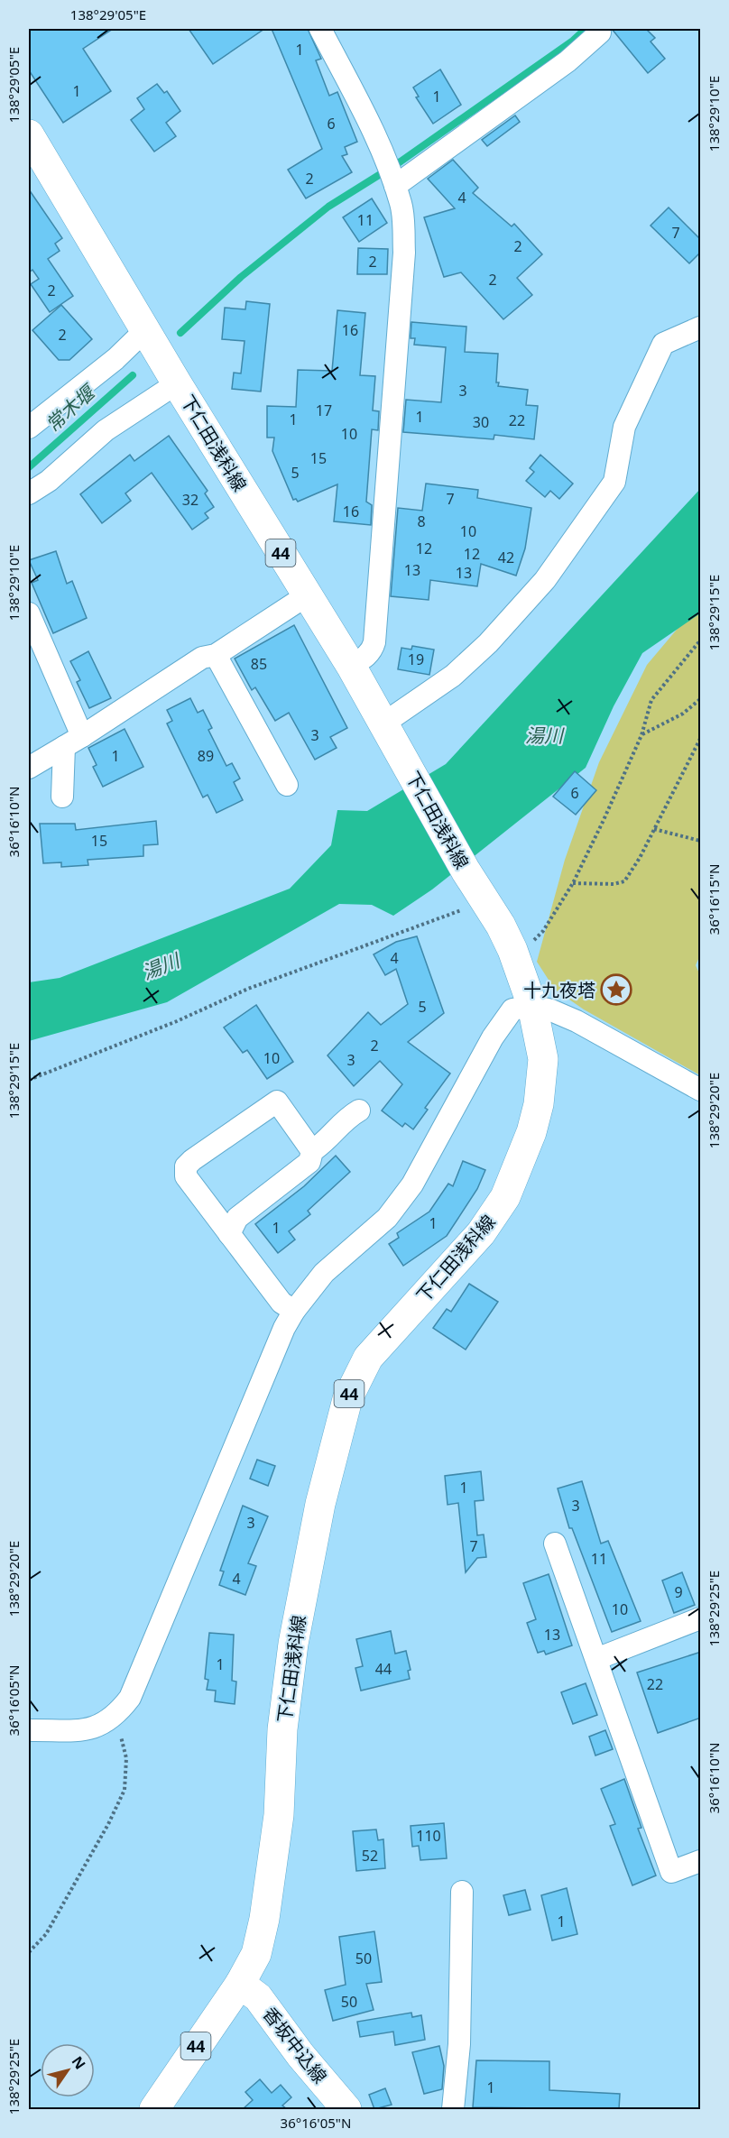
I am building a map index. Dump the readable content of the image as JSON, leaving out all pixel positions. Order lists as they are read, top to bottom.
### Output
{
  "streets": {
    "main road": ["下仁田浅科線", "44", "香坂中込線"]
  },
  "crossings": [
    ["下仁田浅科線", "香坂中込線"]
  ],
  "water": ["常木堰", "湯川"],
  "places": {
    "place": ["十九夜塔"]
  },
  "house_numbers": [
    "1",
    "1",
    "1",
    "6",
    "2",
    "4",
    "11",
    "7",
    "2",
    "2",
    "2",
    "2",
    "16",
    "2",
    "3",
    "17",
    "1",
    "1",
    "22",
    "30",
    "10",
    "15",
    "5",
    "7",
    "32",
    "16",
    "8",
    "10",
    "12",
    "12",
    "42",
    "13",
    "13",
    "19",
    "85",
    "3",
    "1",
    "89",
    "6",
    "15",
    "4",
    "5",
    "2",
    "10",
    "3",
    "1",
    "1",
    "1",
    "3",
    "3",
    "7",
    "11",
    "4",
    "9",
    "10",
    "13",
    "1",
    "44",
    "22",
    "110",
    "52",
    "1",
    "50",
    "50",
    "1"
  ],
  "north": "top right",
  "coordinates": [
    "138°29'05\"E",
    "138°29'10\"E",
    "138°29'15\"E",
    "36°16'10\"N",
    "36°16'15\"N",
    "138°29'20\"E",
    "138°29'25\"E",
    "36°16'05\"N"
  ]
}
